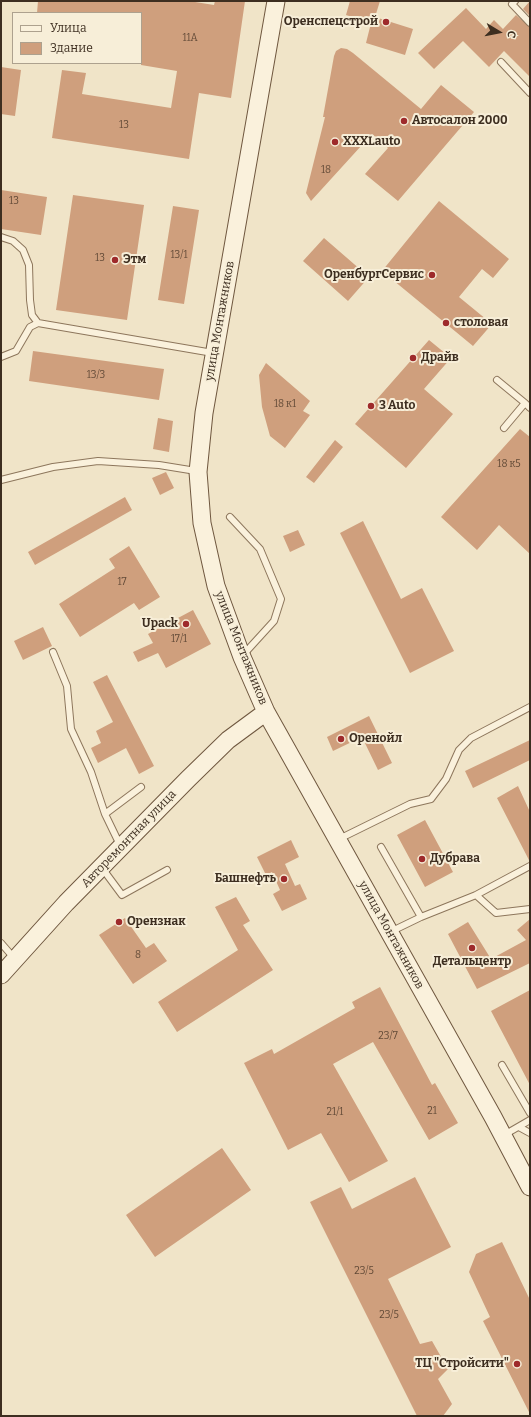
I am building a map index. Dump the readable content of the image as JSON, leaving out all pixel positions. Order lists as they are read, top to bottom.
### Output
{
  "streets": {
    "main road": ["улица Монтажников", "Авторемонтная улица"]
  },
  "crossings": [
    ["улица Монтажников", "Авторемонтная улица"]
  ],
  "places": [
    "Оренспецстрой",
    "Автосалон 2000",
    "XXXLauto",
    "Этм",
    "ОренбургСервис",
    "столовая",
    "Драйв",
    "3 Auto",
    "Upack",
    "Оренойл",
    "Дубрава",
    "Башнефть",
    "Орензнак",
    "Детальцентр",
    "ТЦ \"Стройсити\""
  ],
  "house_numbers": [
    "11А",
    "13",
    "18",
    "13",
    "13/1",
    "13",
    "13/3",
    "18 к1",
    "18 к5",
    "17",
    "17/1",
    "8",
    "23/7",
    "21",
    "21/1",
    "23/5",
    "23/5"
  ],
  "legend": ["Улица", "Здание"],
  "north": "right"
}
